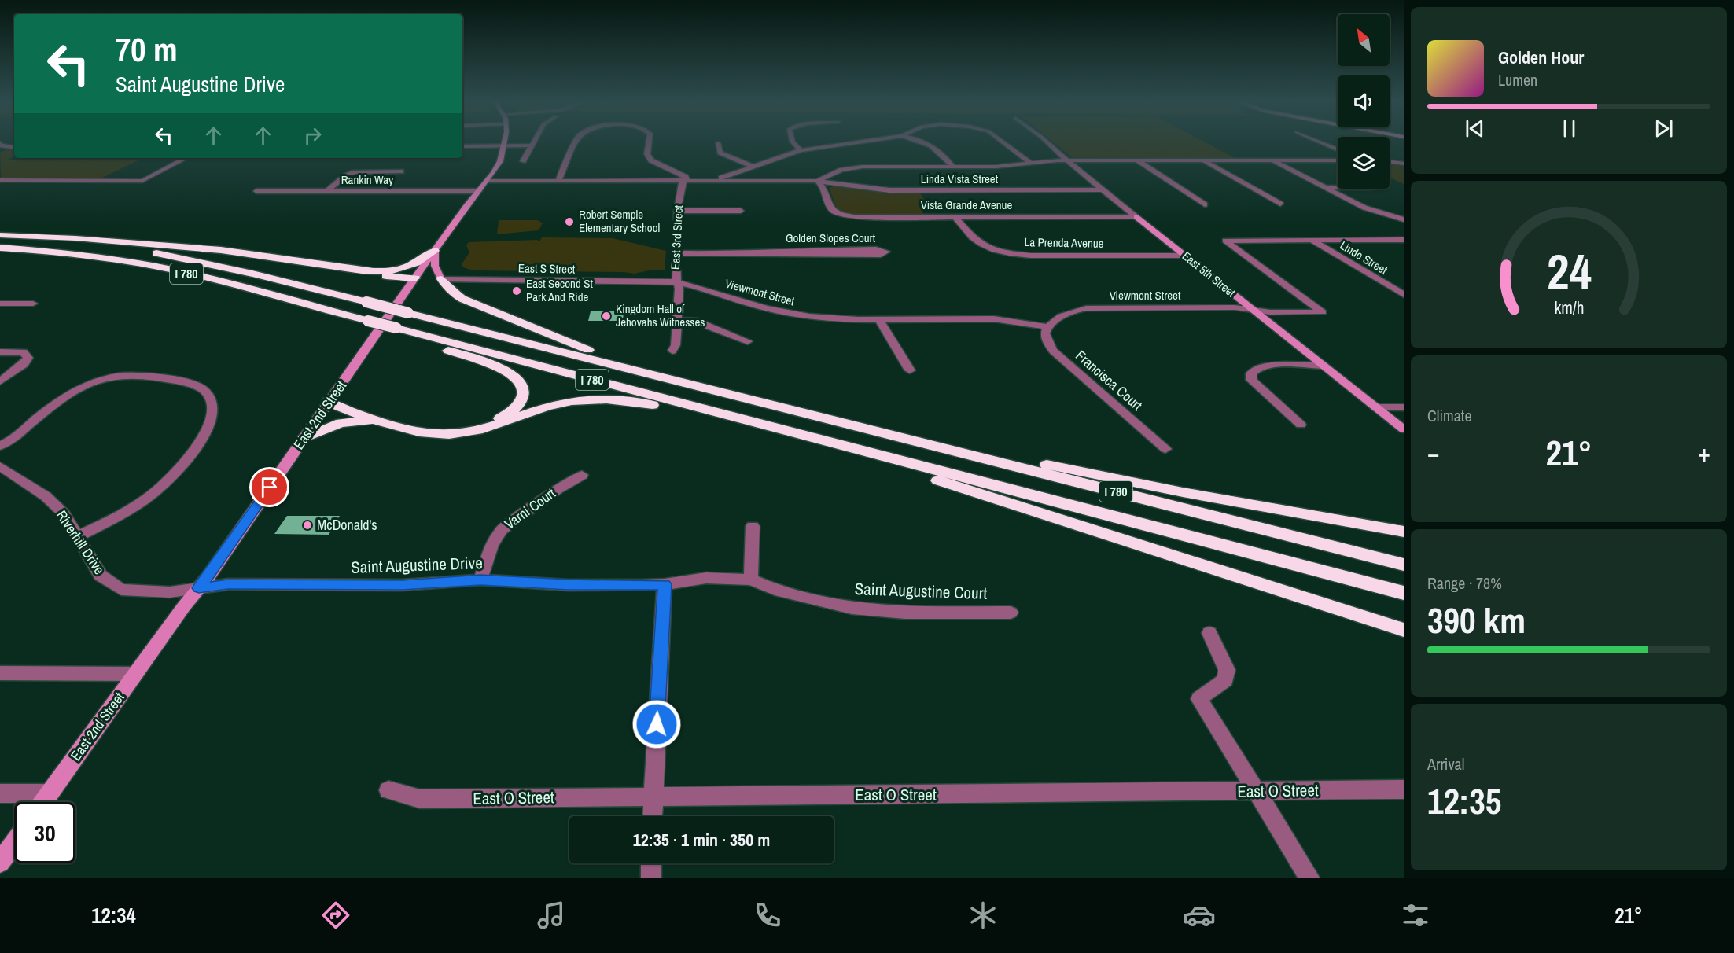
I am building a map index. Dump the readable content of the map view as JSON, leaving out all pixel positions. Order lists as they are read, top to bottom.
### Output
{
  "streets": {
    "highway": ["I 780"],
    "main road": ["East S Street", "East 5th Street", "East 2nd Street"],
    "street": [
      "Linda Vista Street",
      "Rankin Way",
      "Vista Grande Avenue",
      "East 3rd Street",
      "Golden Slopes Court",
      "La Prenda Avenue",
      "Lindo Street",
      "Viewmont Street",
      "Francisca Court",
      "Varni Court",
      "Riverhill Drive",
      "Saint Augustine Drive",
      "Saint Augustine Court",
      "East O Street"
    ]
  },
  "crossings": [
    ["Linda Vista Street", "Vista Grande Avenue"],
    ["Linda Vista Street", "East 3rd Street"],
    ["Linda Vista Street", "East 5th Street"],
    ["Linda Vista Street", "East 2nd Street"],
    ["Rankin Way", "East 2nd Street"],
    ["Vista Grande Avenue", "La Prenda Avenue"],
    ["Vista Grande Avenue", "East 5th Street"],
    ["East 3rd Street", "Golden Slopes Court"],
    ["East 3rd Street", "East S Street"],
    ["East 3rd Street", "Viewmont Street"],
    ["La Prenda Avenue", "East 5th Street"],
    ["Lindo Street", "Viewmont Street"],
    ["East S Street", "Viewmont Street"],
    ["East S Street", "East 2nd Street"],
    ["East 5th Street", "Viewmont Street"],
    ["Viewmont Street", "Francisca Court"],
    ["East 2nd Street", "Riverhill Drive"],
    ["East 2nd Street", "Saint Augustine Drive"],
    ["Varni Court", "Saint Augustine Drive"],
    ["Riverhill Drive", "Saint Augustine Drive"],
    ["Saint Augustine Drive", "Saint Augustine Court"]
  ],
  "places": [
    "Robert Semple Elementary School",
    "East Second St Park And Ride",
    "Kingdom Hall of Jehovahs Witnesses",
    "McDonald's"
  ],
  "north": "top left",
  "page": {
    "turn": ["70 m", "Saint Augustine Drive"],
    "song": ["Golden Hour", "Lumen"],
    "tile": [
      "Climate",
      ["Range · 78%", "390 km"],
      ["Arrival", "12:35"]
    ],
    "heat": ["−", "21°", "+"],
    "limit": "30",
    "trip": "12:35 · 1 min · 350 m",
    "tabs": ["12:34", "21°"],
    "gauge": ["24", "km/h"]
  }
}
